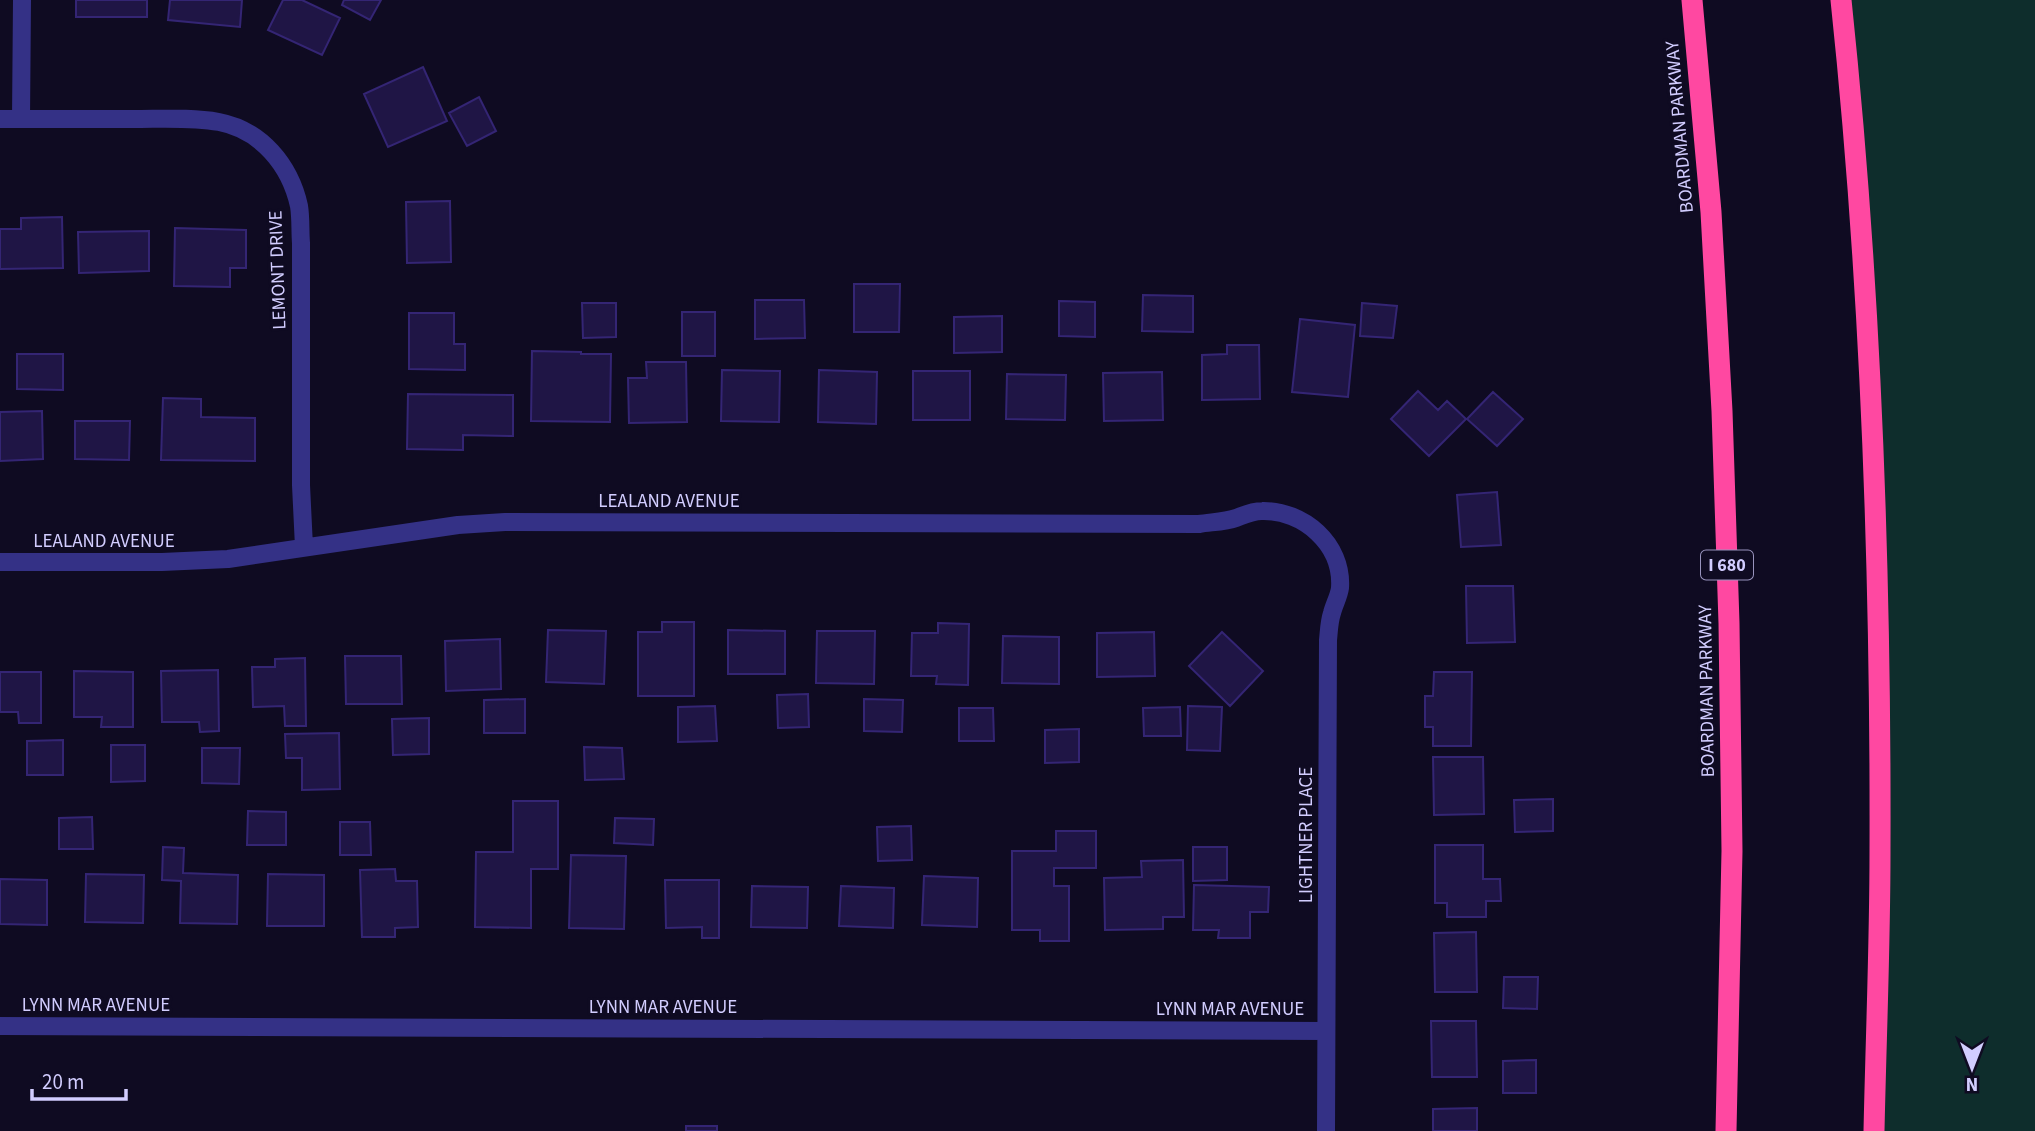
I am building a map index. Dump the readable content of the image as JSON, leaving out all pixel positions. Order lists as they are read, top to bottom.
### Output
{
  "streets": {
    "highway": ["BOARDMAN PARKWAY", "I 680"],
    "street": [
      "LEMONT DRIVE",
      "LEALAND AVENUE",
      "LIGHTNER PLACE",
      "LYNN MAR AVENUE"
    ]
  },
  "crossings": [
    ["LEMONT DRIVE", "LEALAND AVENUE"],
    ["LEALAND AVENUE", "LIGHTNER PLACE"],
    ["LIGHTNER PLACE", "LYNN MAR AVENUE"]
  ],
  "scale_bar": "20 m",
  "north": "bottom"
}
